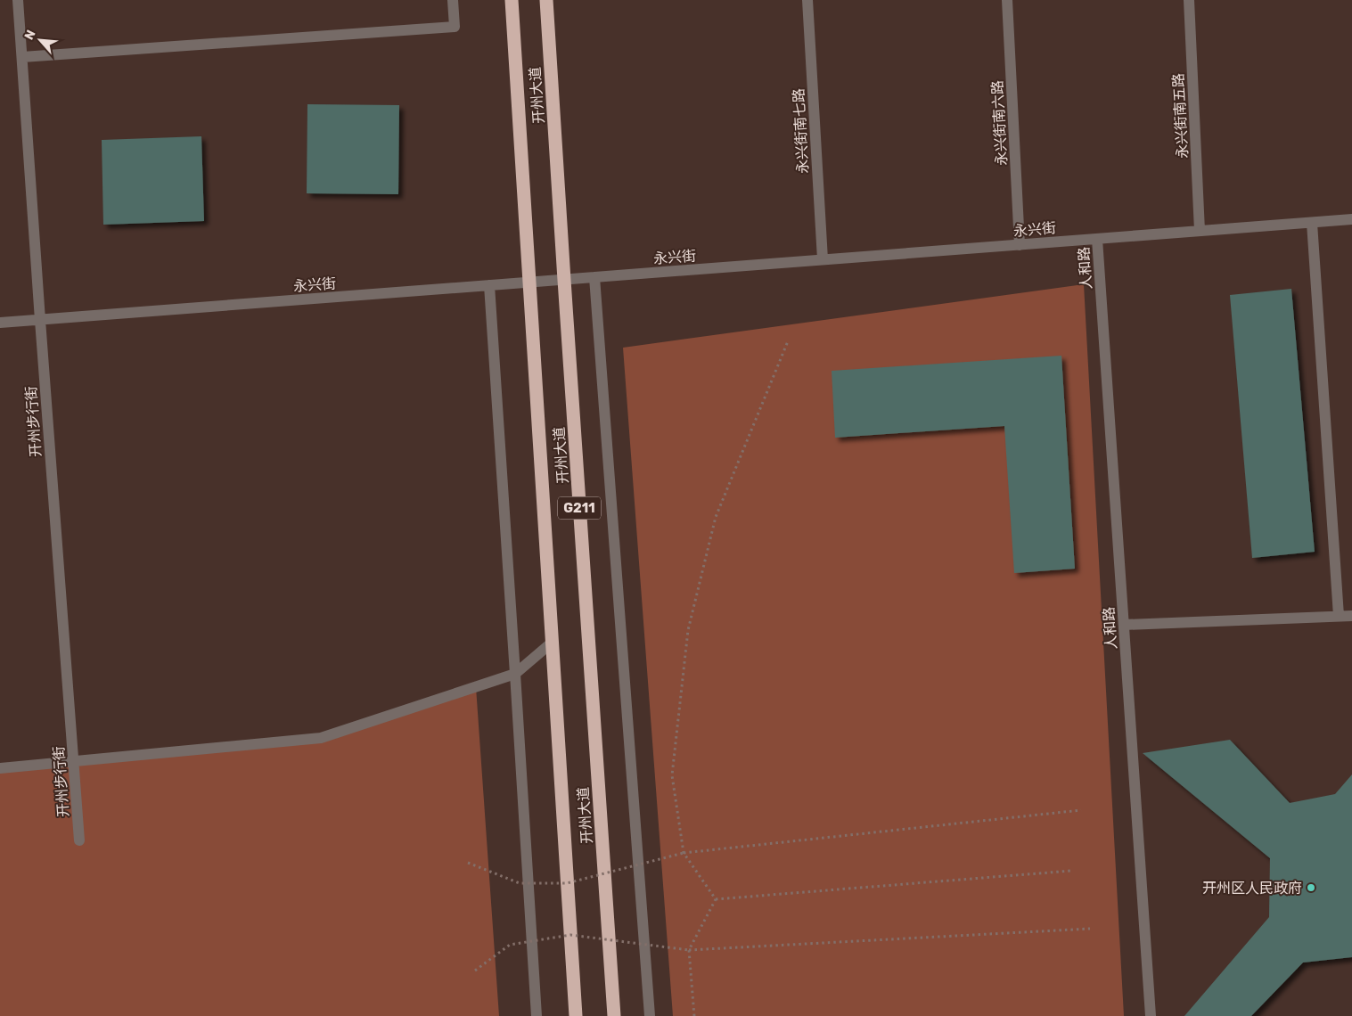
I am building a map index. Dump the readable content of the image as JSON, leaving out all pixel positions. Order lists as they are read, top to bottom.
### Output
{
  "streets": {
    "highway": ["开州大道", "G211"],
    "street": [
      "永兴街南五路",
      "永兴街南六路",
      "永兴街南七路",
      "永兴街",
      "人和路",
      "开州步行街"
    ]
  },
  "crossings": [
    ["开州大道", "永兴街"],
    ["永兴街南五路", "永兴街"],
    ["永兴街南六路", "永兴街"],
    ["永兴街南七路", "永兴街"],
    ["永兴街", "人和路"],
    ["永兴街", "开州步行街"]
  ],
  "places": ["开州区人民政府"],
  "north": "top left"
}
